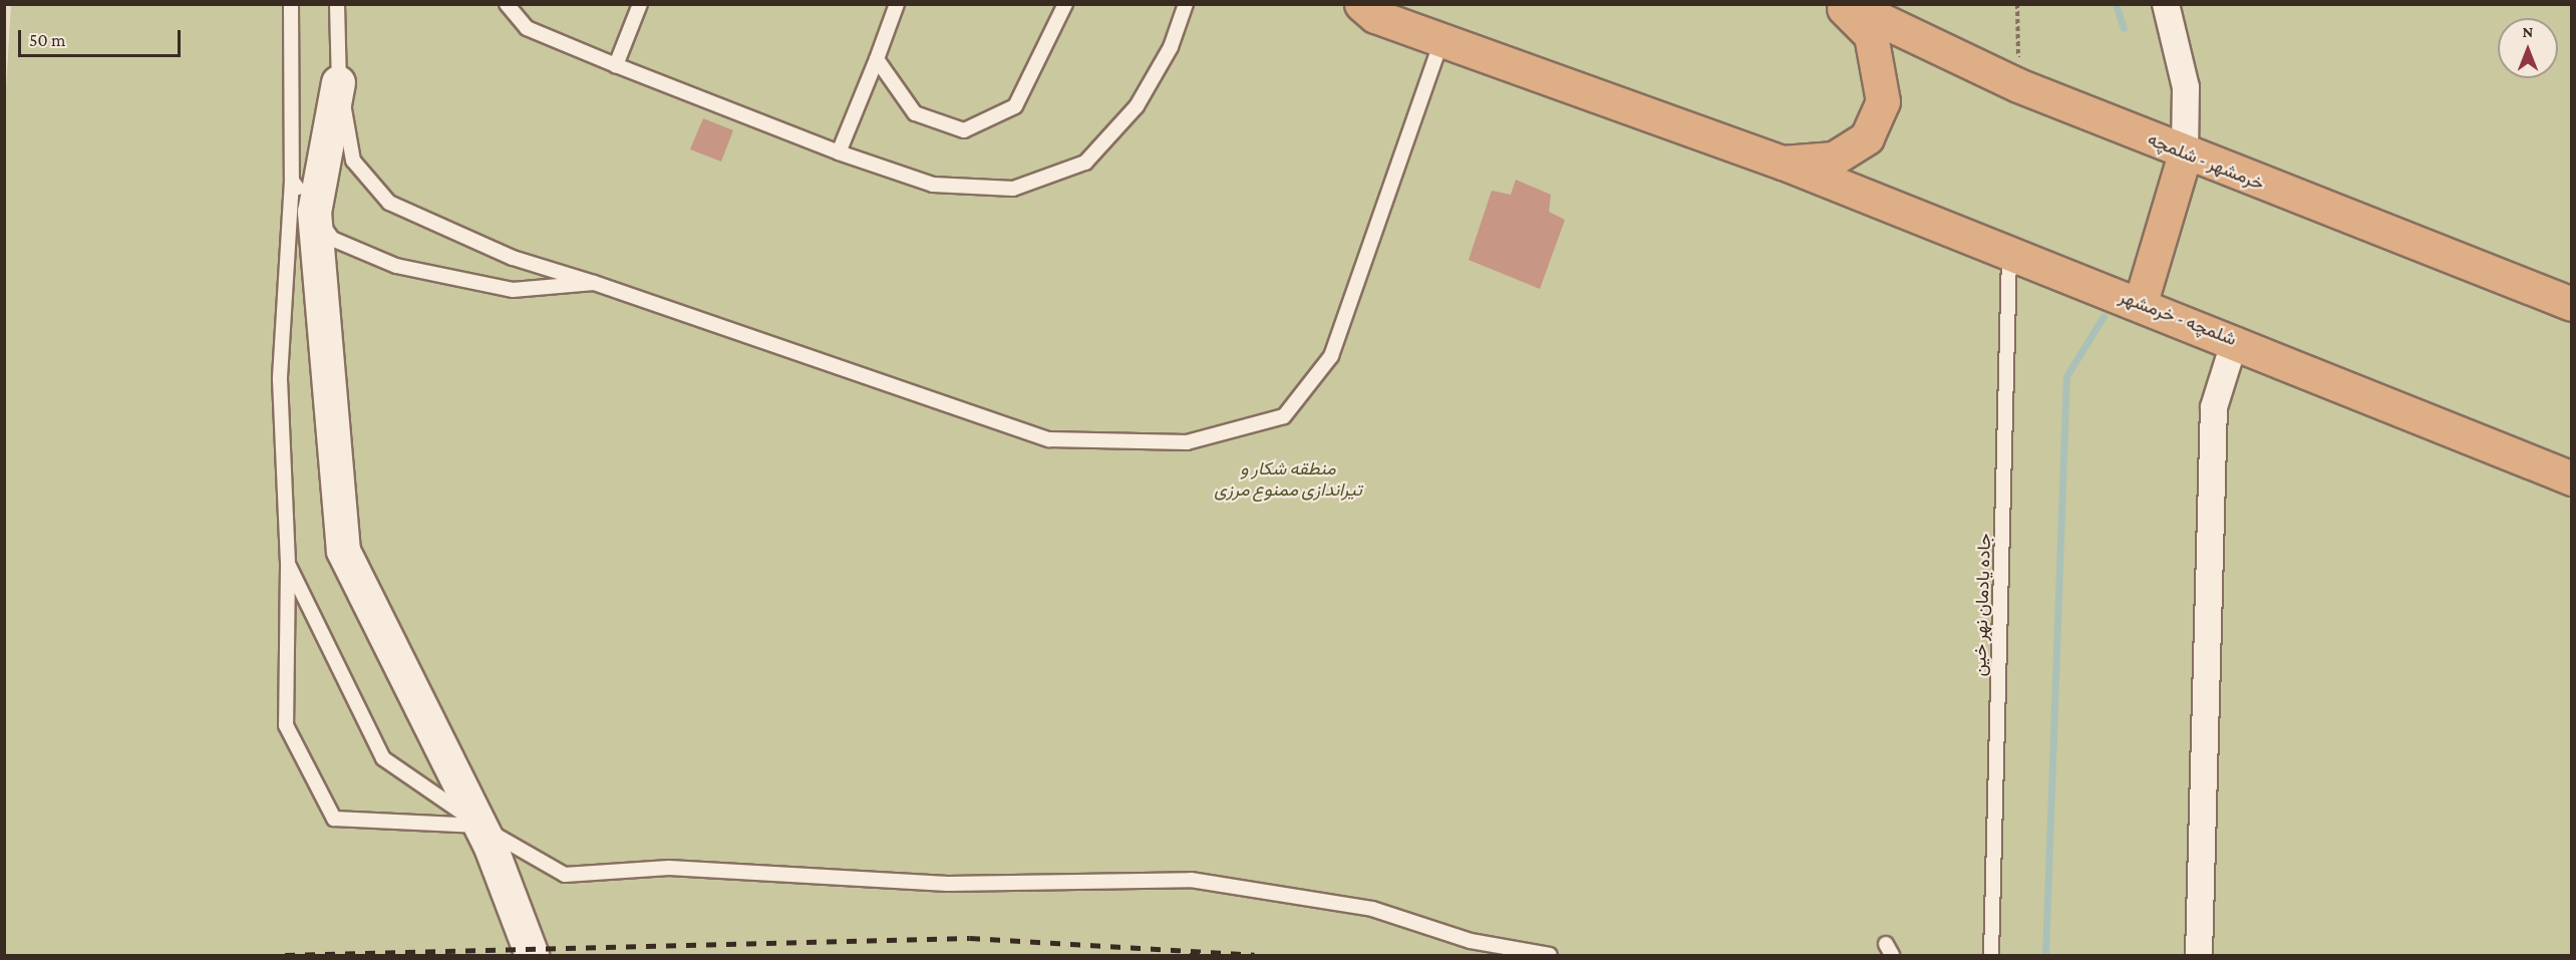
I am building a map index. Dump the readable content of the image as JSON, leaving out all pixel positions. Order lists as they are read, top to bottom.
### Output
{
  "streets": {
    "highway": ["خرمشهر - شلمچه", "شلمچه - خرمشهر"],
    "lane": ["جاده یادمان نهر خین"]
  },
  "crossings": [
    ["شلمچه - خرمشهر", "جاده یادمان نهر خین"]
  ],
  "parks": ["منطقه شکار و تیراندازی ممنوع مرزی"],
  "scale_bar": "50 m",
  "north": "top"
}
